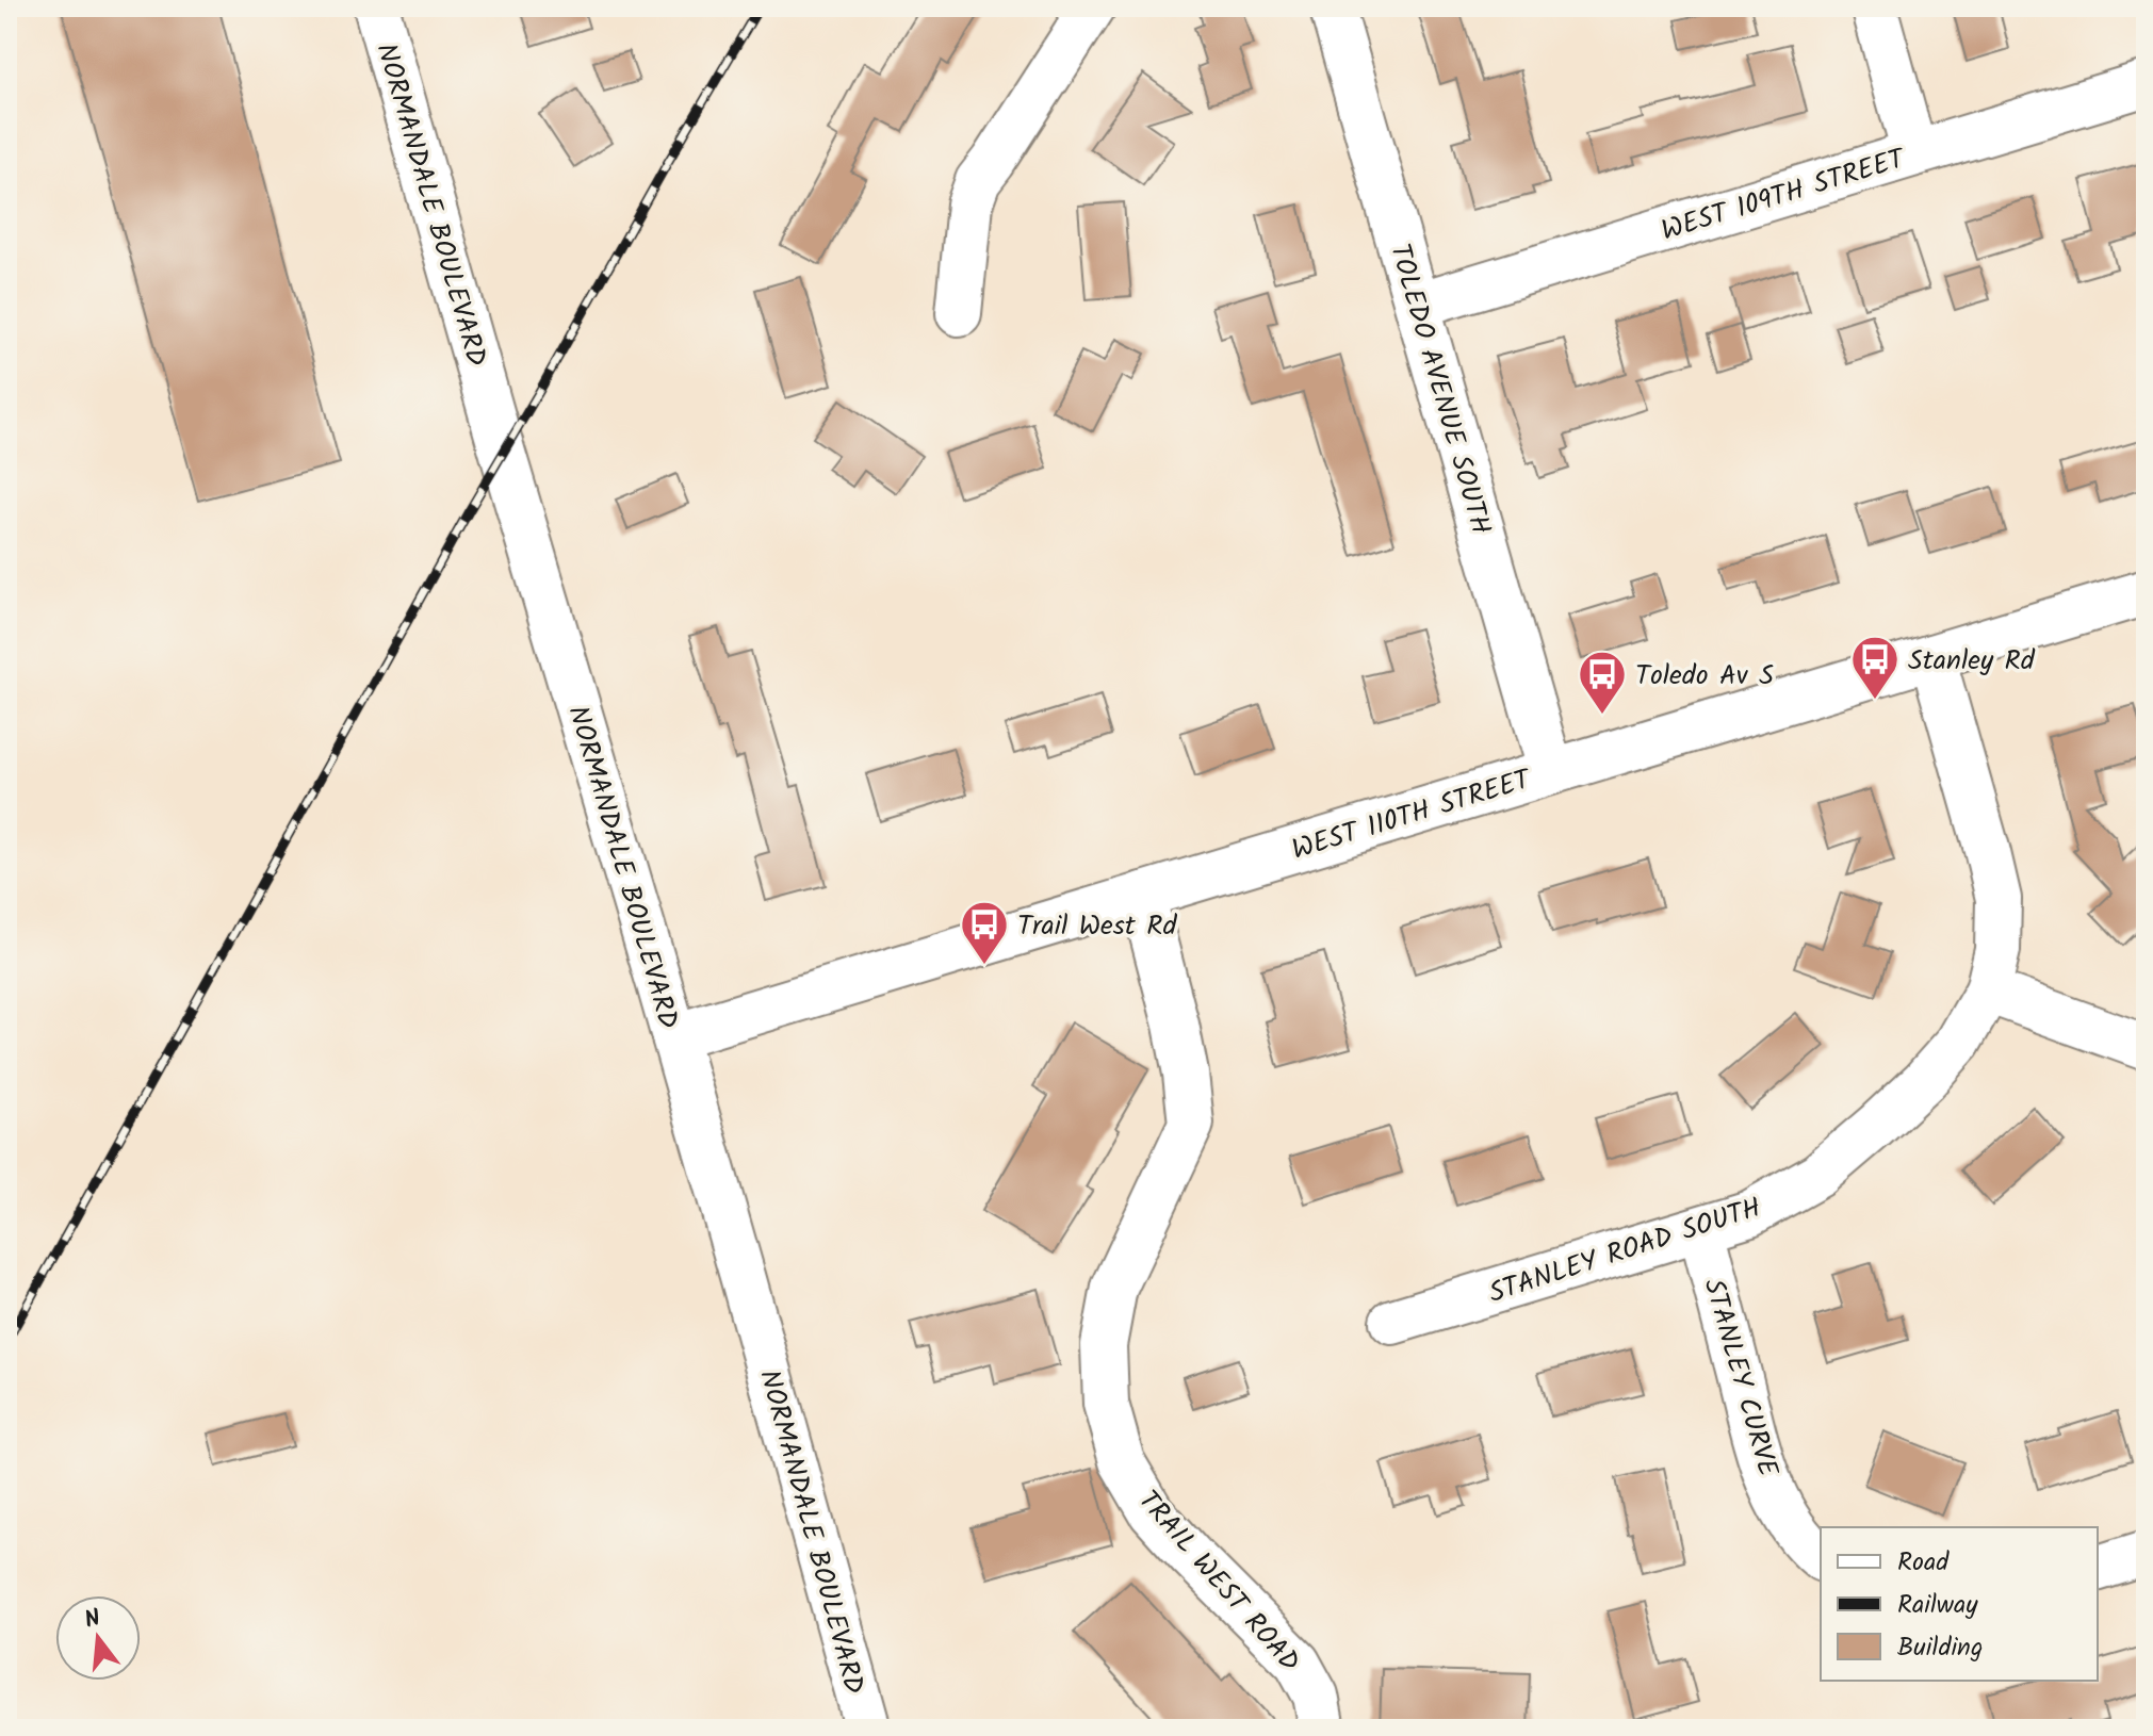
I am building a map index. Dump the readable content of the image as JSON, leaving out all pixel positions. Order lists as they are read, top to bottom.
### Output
{
  "streets": {
    "street": [
      "WEST 109TH STREET",
      "NORMANDALE BOULEVARD",
      "TOLEDO AVENUE SOUTH",
      "WEST 110TH STREET",
      "STANLEY ROAD SOUTH",
      "STANLEY CURVE",
      "TRAIL WEST ROAD"
    ]
  },
  "crossings": [
    ["WEST 109TH STREET", "TOLEDO AVENUE SOUTH"],
    ["NORMANDALE BOULEVARD", "WEST 110TH STREET"],
    ["TOLEDO AVENUE SOUTH", "WEST 110TH STREET"],
    ["WEST 110TH STREET", "STANLEY ROAD SOUTH"],
    ["WEST 110TH STREET", "TRAIL WEST ROAD"],
    ["STANLEY ROAD SOUTH", "STANLEY CURVE"]
  ],
  "places": {
    "bus stop": ["Stanley Rd", "Toledo Av S", "Trail West Rd"]
  },
  "legend": ["Road", "Railway", "Building"],
  "north": "top"
}
